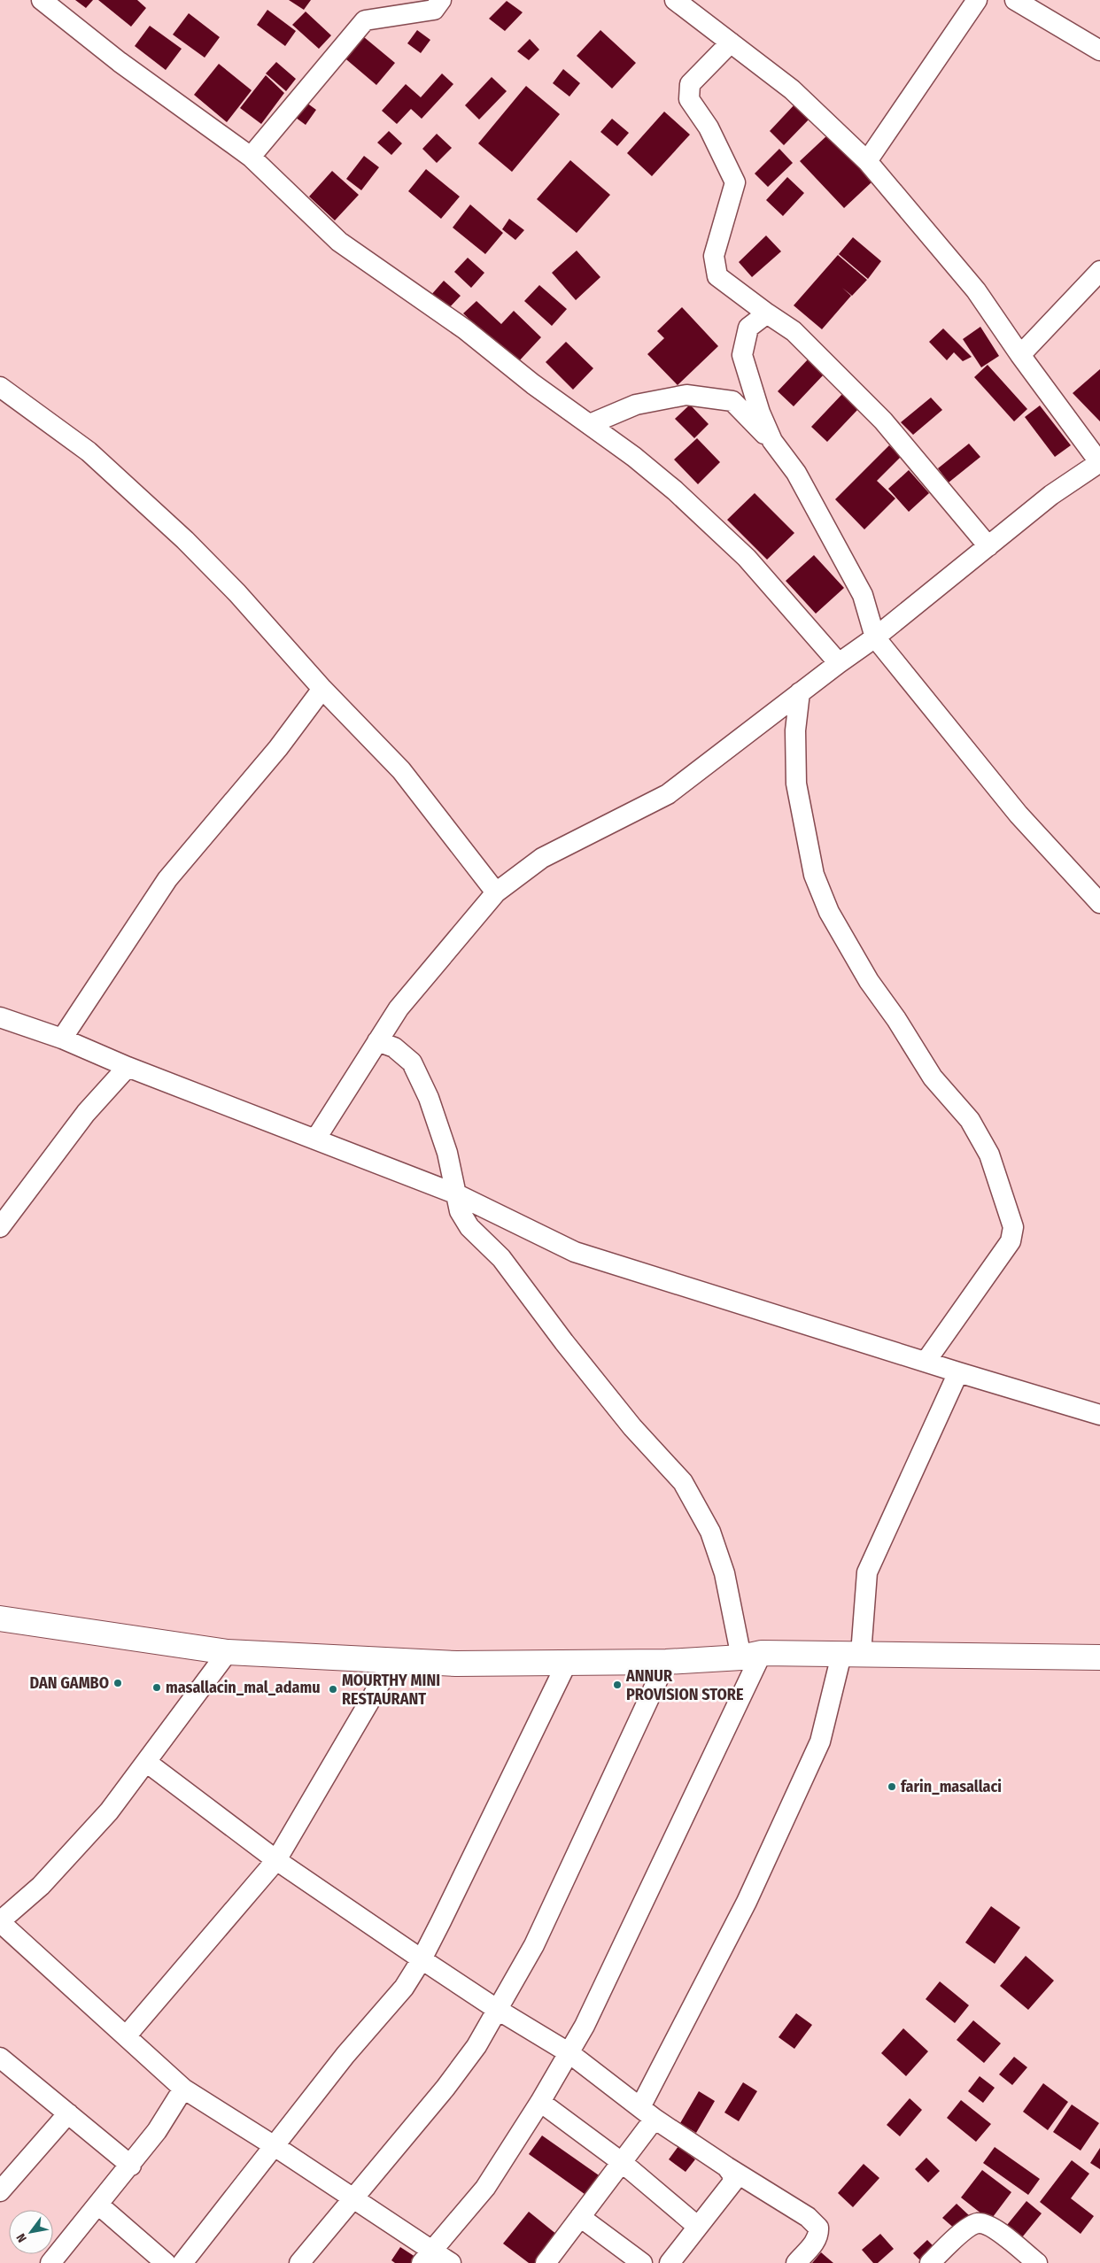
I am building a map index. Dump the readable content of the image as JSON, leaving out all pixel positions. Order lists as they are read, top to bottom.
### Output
{
  "places": [
    "DAN GAMBO",
    "ANNUR PROVISION STORE",
    "masallacin_mal_adamu",
    "MOURTHY MINI RESTAURANT",
    "farin_masallaci"
  ],
  "north": "bottom left"
}
